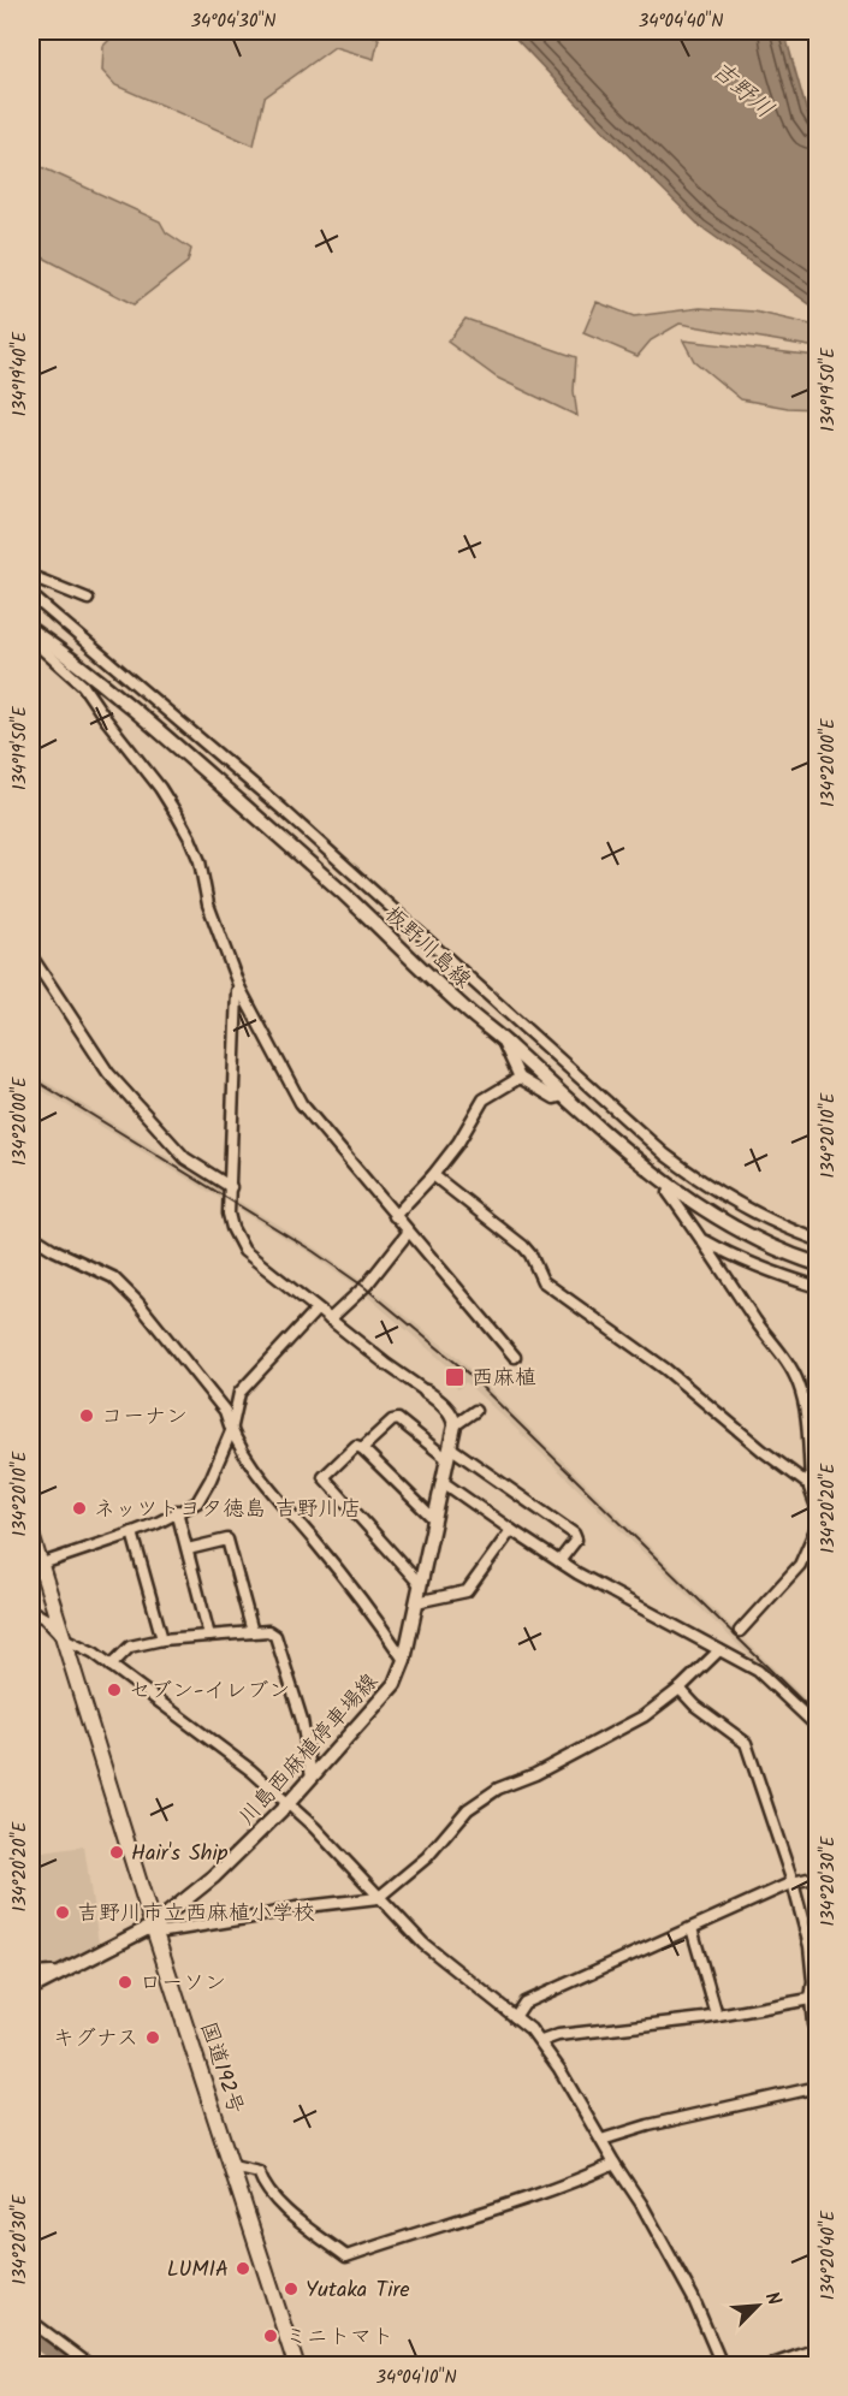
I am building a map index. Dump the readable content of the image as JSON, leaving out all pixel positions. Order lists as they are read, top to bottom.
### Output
{
  "streets": {
    "highway": ["国道192号"],
    "main road": ["板野川島線", "川島西麻植停車場線"]
  },
  "crossings": [
    ["川島西麻植停車場線", "国道192号"]
  ],
  "water": ["吉野川"],
  "places": {
    "transit": ["西麻植"],
    "other": [
      "コーナン",
      "ネッツトヨタ徳島 吉野川店",
      "セブン-イレブン",
      "Hair's Ship",
      "吉野川市立西麻植小学校",
      "ローソン",
      "キグナス",
      "LUMIA",
      "Yutaka Tire",
      "ミニトマト"
    ]
  },
  "north": "top right",
  "coordinates": [
    "34°04'30\"N",
    "34°04'40\"N",
    "134°19'40\"E",
    "134°19'50\"E",
    "134°20'00\"E",
    "134°20'10\"E",
    "134°20'20\"E",
    "134°20'30\"E",
    "134°20'40\"E",
    "34°04'10\"N"
  ]
}
